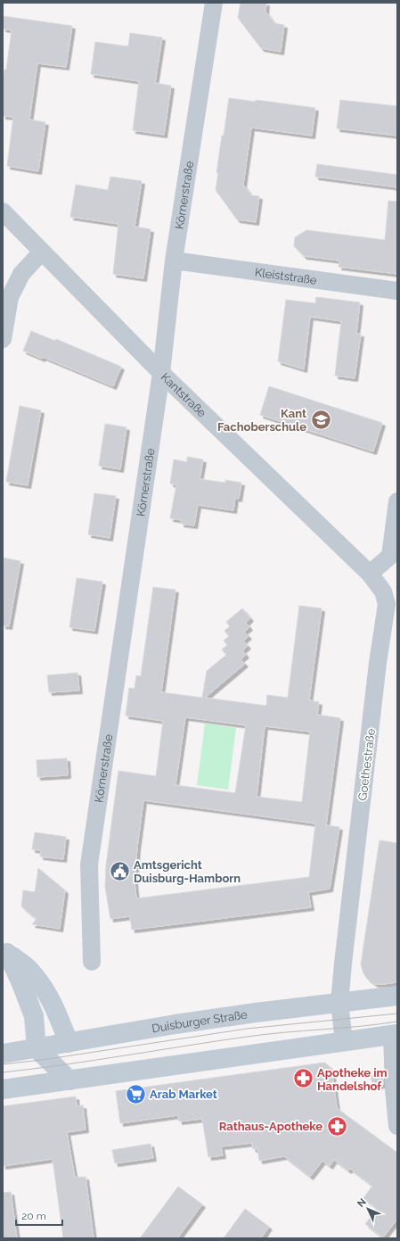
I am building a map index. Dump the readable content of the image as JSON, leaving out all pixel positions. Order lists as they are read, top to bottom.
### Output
{
  "streets": {
    "main road": ["Duisburger Straße"],
    "street": [
      "Körnerstraße",
      "Kleiststraße",
      "Kantstraße",
      "Goethestraße"
    ]
  },
  "crossings": [
    ["Körnerstraße", "Kleiststraße"],
    ["Körnerstraße", "Kantstraße"],
    ["Kantstraße", "Goethestraße"],
    ["Goethestraße", "Duisburger Straße"]
  ],
  "places": {
    "school or university": ["Kant Fachoberschule"],
    "public building": ["Amtsgericht Duisburg-Hamborn"],
    "pharmacy": ["Apotheke im Handelshof", "Rathaus-Apotheke"],
    "supermarket": ["Arab Market"]
  },
  "scale_bar": "20 m",
  "north": "top left"
}
